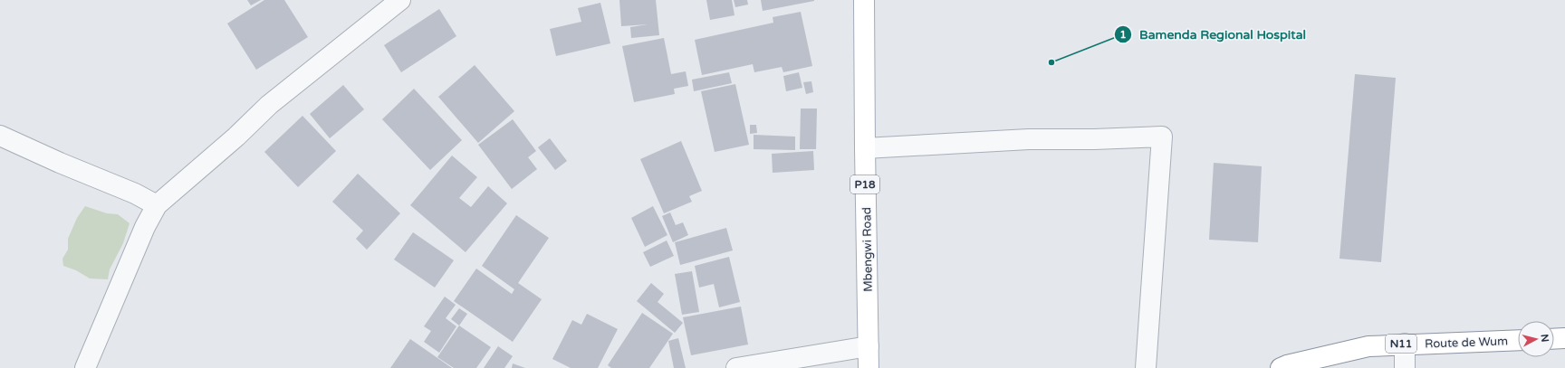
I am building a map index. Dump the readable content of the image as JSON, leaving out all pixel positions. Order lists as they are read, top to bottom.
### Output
{
  "streets": {
    "main road": [
      "P18",
      "Mbengwi Road",
      "Route de Wum",
      "N11"
    ]
  },
  "places": ["Bamenda Regional Hospital"],
  "north": "right"
}
